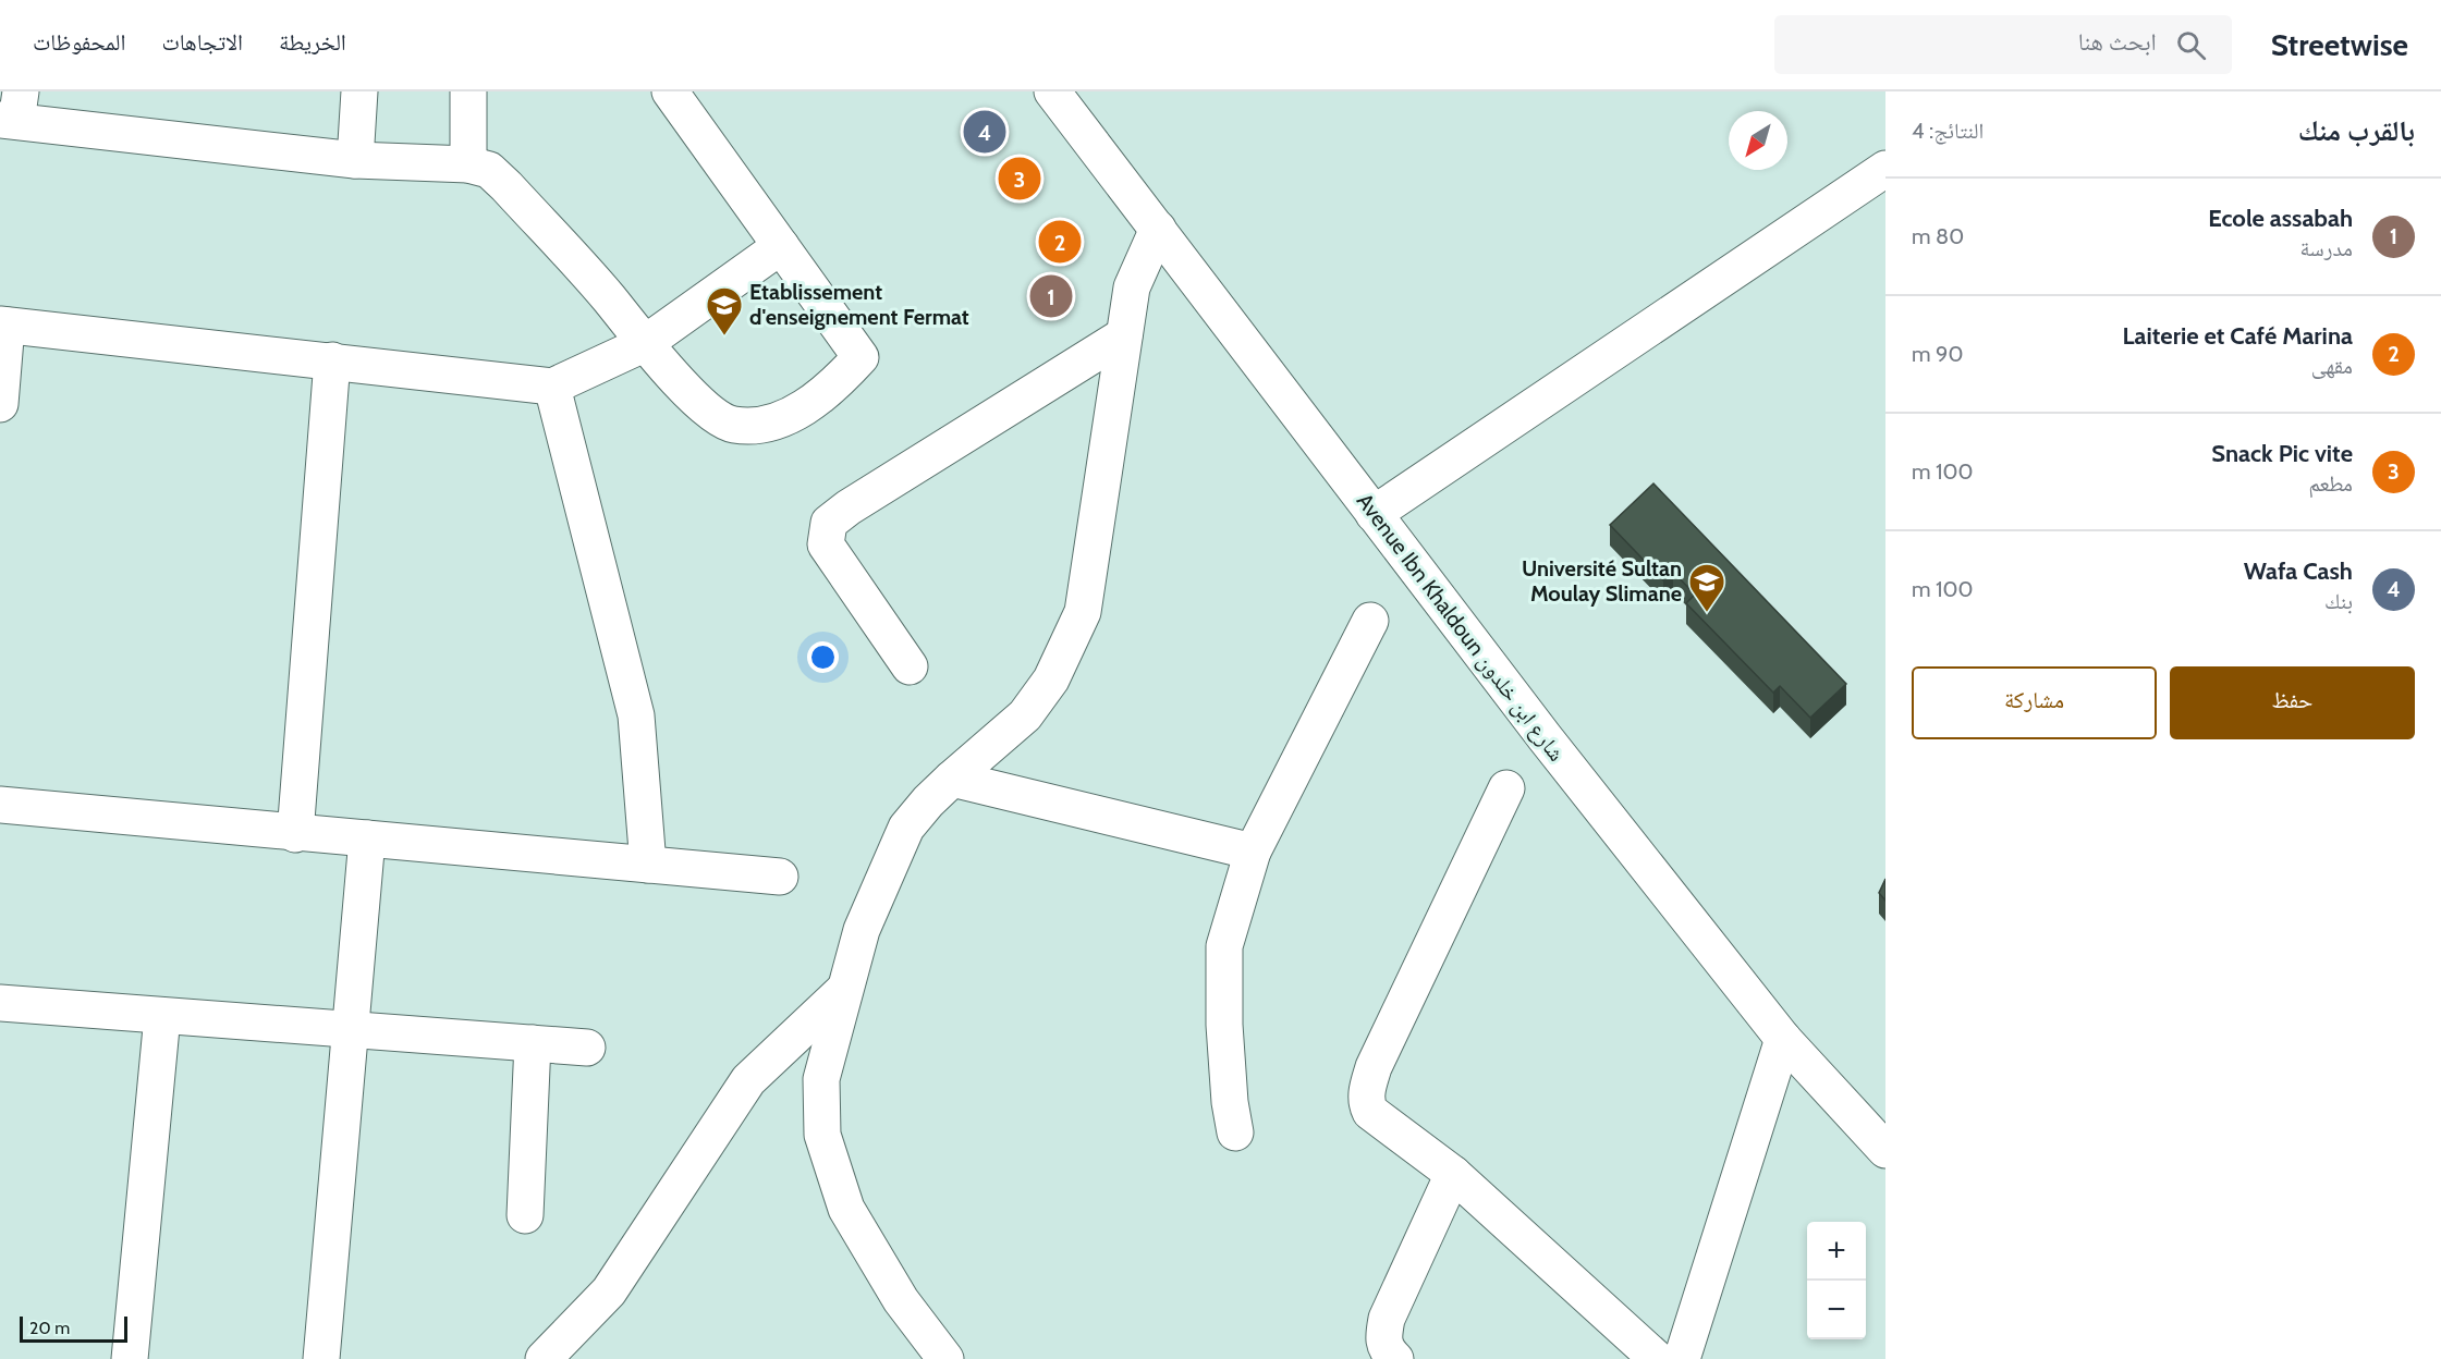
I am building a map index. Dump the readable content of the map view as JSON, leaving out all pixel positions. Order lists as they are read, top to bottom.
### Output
{
  "streets": {
    "street": ["Avenue Ibn Khaldoun شارع ابن خلدون"]
  },
  "places": {
    "school or university": ["Etablissement d'enseignement Fermat", "Université Sultan Moulay Slimane"]
  },
  "scale_bar": "20 m",
  "north": "bottom left",
  "page": {
    "header": "Streetwise",
    "search": "ابحث هنا",
    "nav": ["الخريطة", "الاتجاهات", "المحفوظات"],
    "heading": ["بالقرب منك", "النتائج: 4"],
    "pins": [
      "4",
      "3",
      "2",
      "1"
    ],
    "list": [
      {
        "mark": "1",
        "name": "Ecole assabah",
        "note": "مدرسة",
        "value": "80 m"
      },
      {
        "mark": "2",
        "name": "Laiterie et Café Marina",
        "note": "مقهى",
        "value": "90 m"
      },
      {
        "mark": "3",
        "name": "Snack Pic vite",
        "note": "مطعم",
        "value": "100 m"
      },
      {
        "mark": "4",
        "name": "Wafa Cash",
        "note": "بنك",
        "value": "100 m"
      }
    ],
    "buttons": ["حفظ", "مشاركة"],
    "map_buttons": ["+", "−"],
    "scale": "20 m"
  }
}
